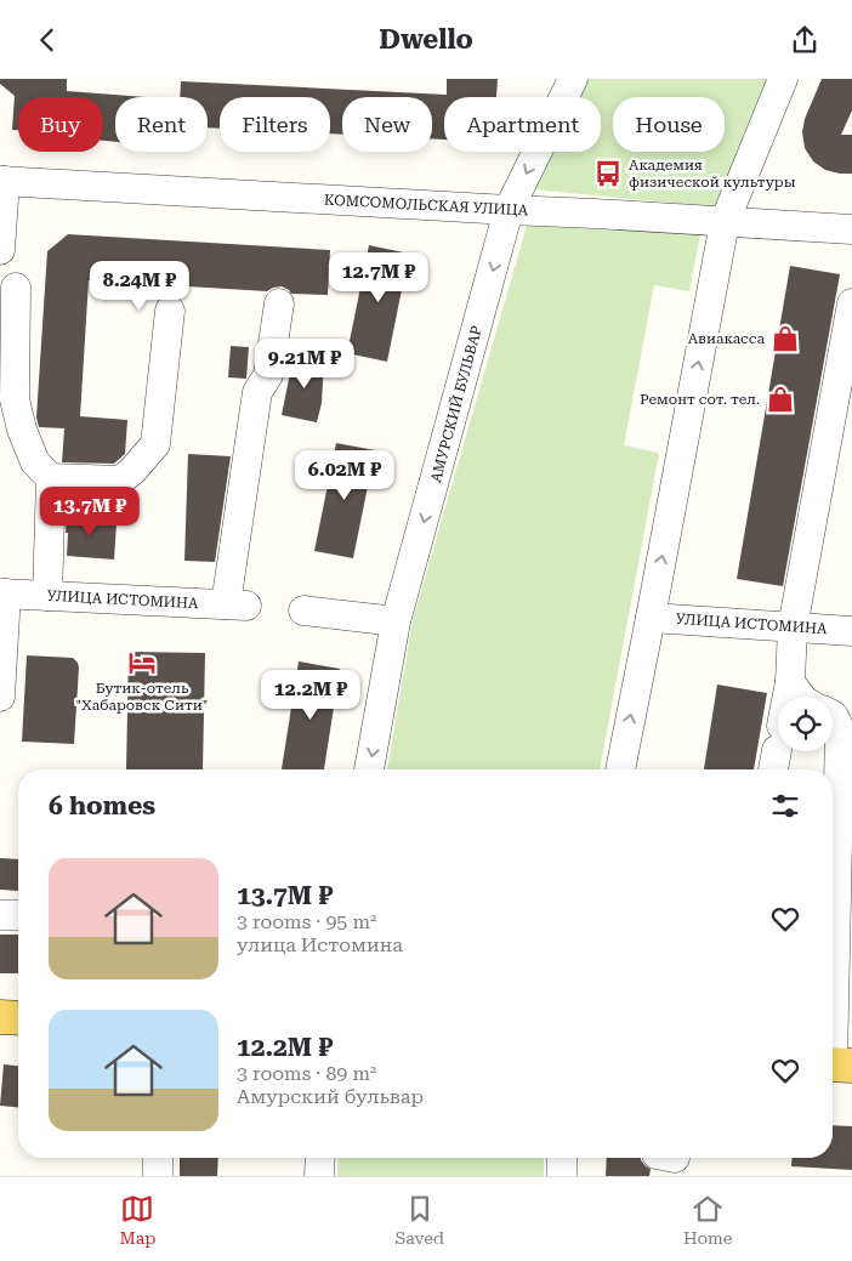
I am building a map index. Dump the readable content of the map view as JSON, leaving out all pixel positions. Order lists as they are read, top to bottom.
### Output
{
  "streets": {
    "street": ["КОМСОМОЛЬСКАЯ УЛИЦА", "АМУРСКИЙ БУЛЬВАР", "УЛИЦА ИСТОМИНА"]
  },
  "crossings": [
    ["КОМСОМОЛЬСКАЯ УЛИЦА", "АМУРСКИЙ БУЛЬВАР"]
  ],
  "places": {
    "bus stop": ["Академия физической культуры"],
    "shop": ["Авиакасса", "Ремонт сот. тел."],
    "hotel": ["Бутик-отель \"Хабаровск Сити\""]
  },
  "page": {
    "header": "Dwello",
    "chip": [
      "Buy",
      "Rent",
      "Filters",
      "New",
      "Apartment",
      "House"
    ],
    "price": [
      "12.7M ₽",
      "8.24M ₽",
      "9.21M ₽",
      "6.02M ₽",
      "13.7M ₽",
      "12.2M ₽"
    ],
    "heading": "6 homes",
    "list": [
      {
        "name": "13.7M ₽",
        "note": "3 rooms · 95 m² · улица Истомина"
      },
      {
        "name": "12.2M ₽",
        "note": "3 rooms · 89 m² · Амурский бульвар"
      }
    ],
    "tabs": ["Map", "Saved", "Home"]
  }
}
